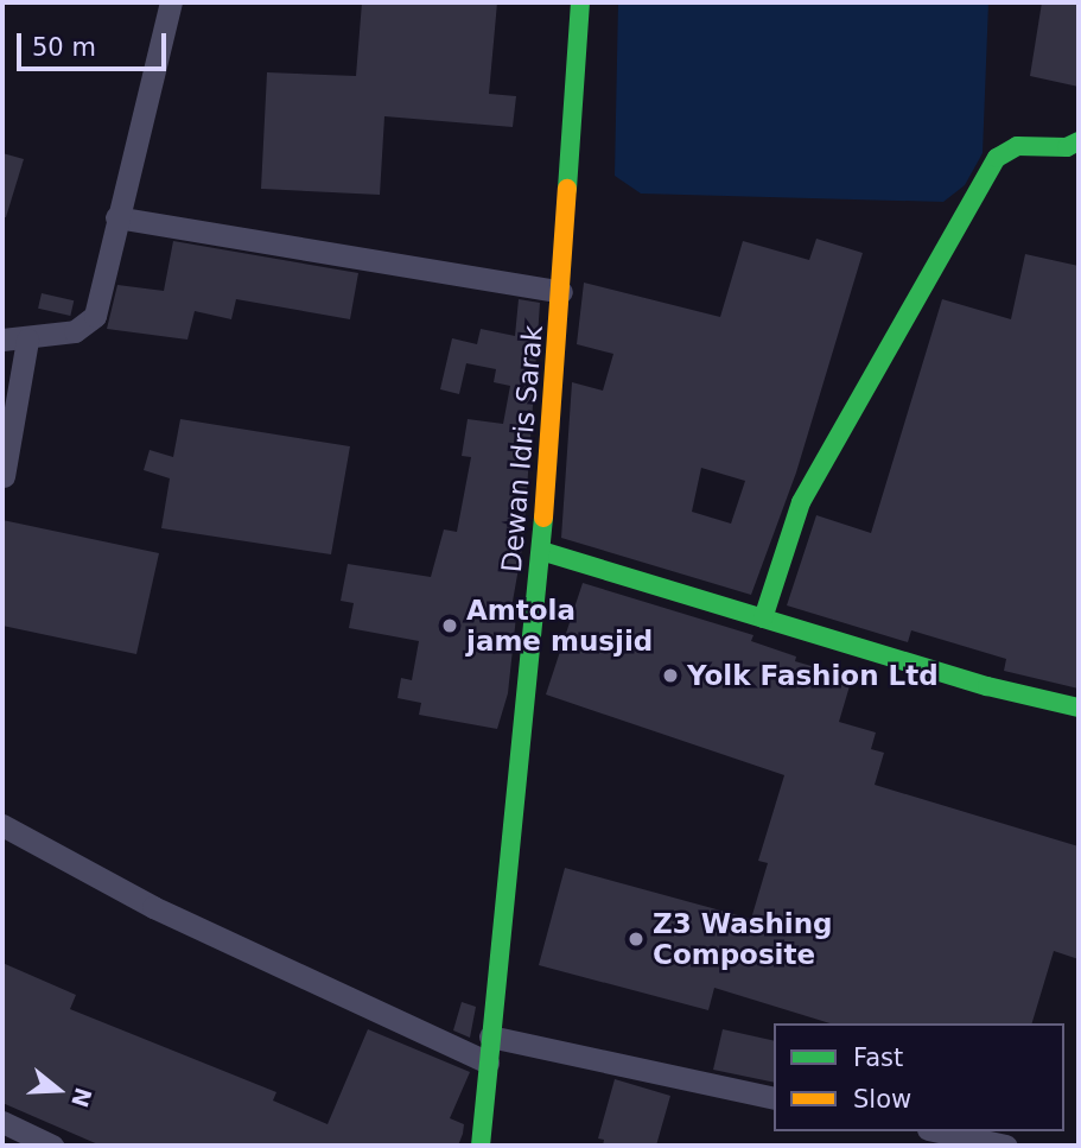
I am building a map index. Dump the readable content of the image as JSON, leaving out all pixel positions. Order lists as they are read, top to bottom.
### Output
{
  "streets": {
    "street": ["Dewan Idris Sarak"]
  },
  "places": ["Amtola jame musjid", "Yolk Fashion Ltd", "Z3 Washing Composite"],
  "legend": ["Fast", "Slow"],
  "scale_bar": "50 m",
  "north": "right"
}
